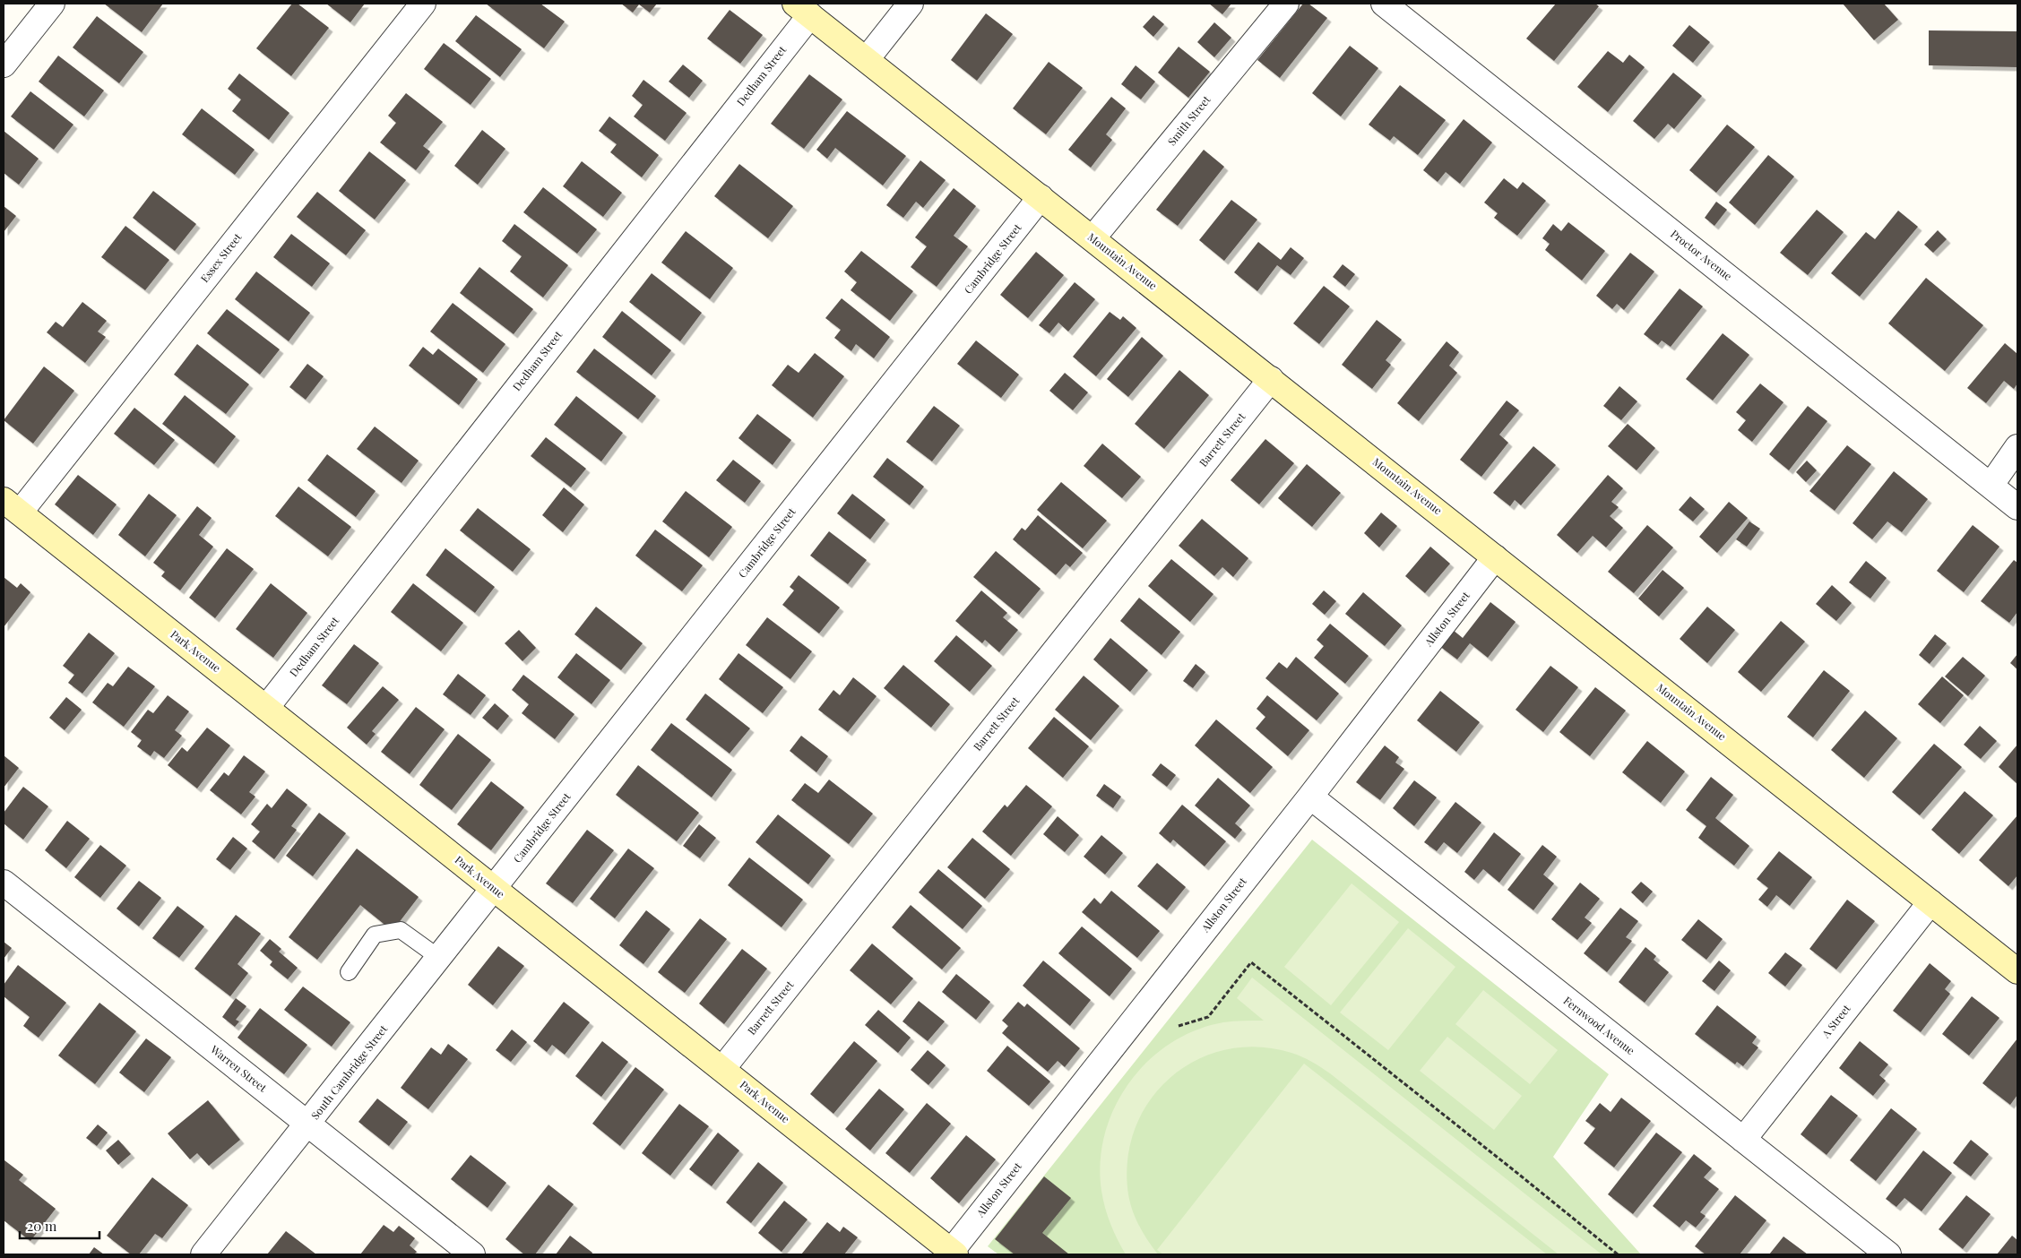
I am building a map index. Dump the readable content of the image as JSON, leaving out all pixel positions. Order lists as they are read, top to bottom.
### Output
{
  "streets": {
    "street": [
      "Dedham Street",
      "Smith Street",
      "Proctor Avenue",
      "Essex Street",
      "Cambridge Street",
      "Mountain Avenue",
      "Barrett Street",
      "Allston Street",
      "Park Avenue",
      "A Street",
      "Fernwood Avenue",
      "Warren Street",
      "South Cambridge Street"
    ]
  },
  "crossings": [
    ["Dedham Street", "Mountain Avenue"],
    ["Dedham Street", "Park Avenue"],
    ["Smith Street", "Mountain Avenue"],
    ["Essex Street", "Park Avenue"],
    ["Cambridge Street", "Mountain Avenue"],
    ["Cambridge Street", "Park Avenue"],
    ["Cambridge Street", "South Cambridge Street"],
    ["Mountain Avenue", "Barrett Street"],
    ["Mountain Avenue", "Allston Street"],
    ["Mountain Avenue", "A Street"],
    ["Barrett Street", "Park Avenue"],
    ["Allston Street", "Park Avenue"],
    ["Allston Street", "Fernwood Avenue"],
    ["Park Avenue", "South Cambridge Street"],
    ["A Street", "Fernwood Avenue"],
    ["Warren Street", "South Cambridge Street"]
  ],
  "scale_bar": "20 m"
}
